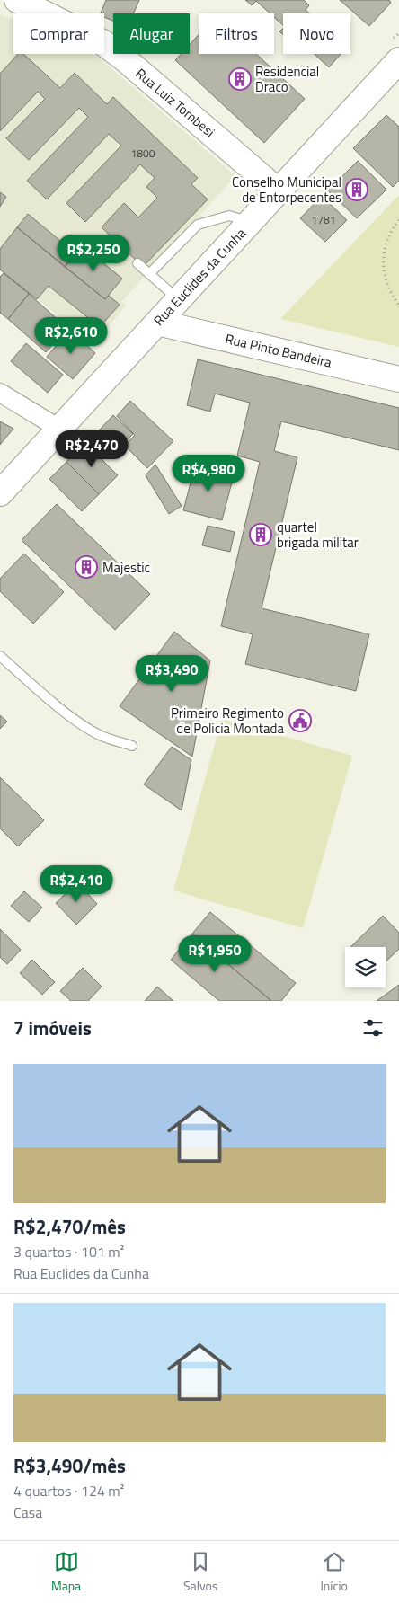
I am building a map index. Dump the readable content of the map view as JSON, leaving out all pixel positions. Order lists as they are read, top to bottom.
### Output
{
  "streets": {
    "main road": ["Rua Luiz Tombesi", "Rua Euclides da Cunha", "Rua Pinto Bandeira"]
  },
  "crossings": [
    ["Rua Luiz Tombesi", "Rua Euclides da Cunha"],
    ["Rua Euclides da Cunha", "Rua Pinto Bandeira"]
  ],
  "places": {
    "building": [
      "Residencial Draco",
      "Conselho Municipal de Entorpecentes",
      "quartel brigada militar",
      "Majestic"
    ],
    "public building": ["Primeiro Regimento de Policia Montada"]
  },
  "house_numbers": ["1800", "1781"],
  "page": {
    "chip": [
      "Comprar",
      "Alugar",
      "Filtros",
      "Novo"
    ],
    "price": [
      "R$2,250",
      "R$2,610",
      "R$2,470",
      "R$4,980",
      "R$3,490",
      "R$2,410",
      "R$1,950"
    ],
    "heading": "7 imóveis",
    "list": [
      {
        "name": "R$2,470/mês",
        "note": "3 quartos · 101 m² · Rua Euclides da Cunha"
      },
      {
        "name": "R$3,490/mês",
        "note": "4 quartos · 124 m² · Casa"
      }
    ],
    "tabs": ["Mapa", "Salvos", "Início"]
  }
}
